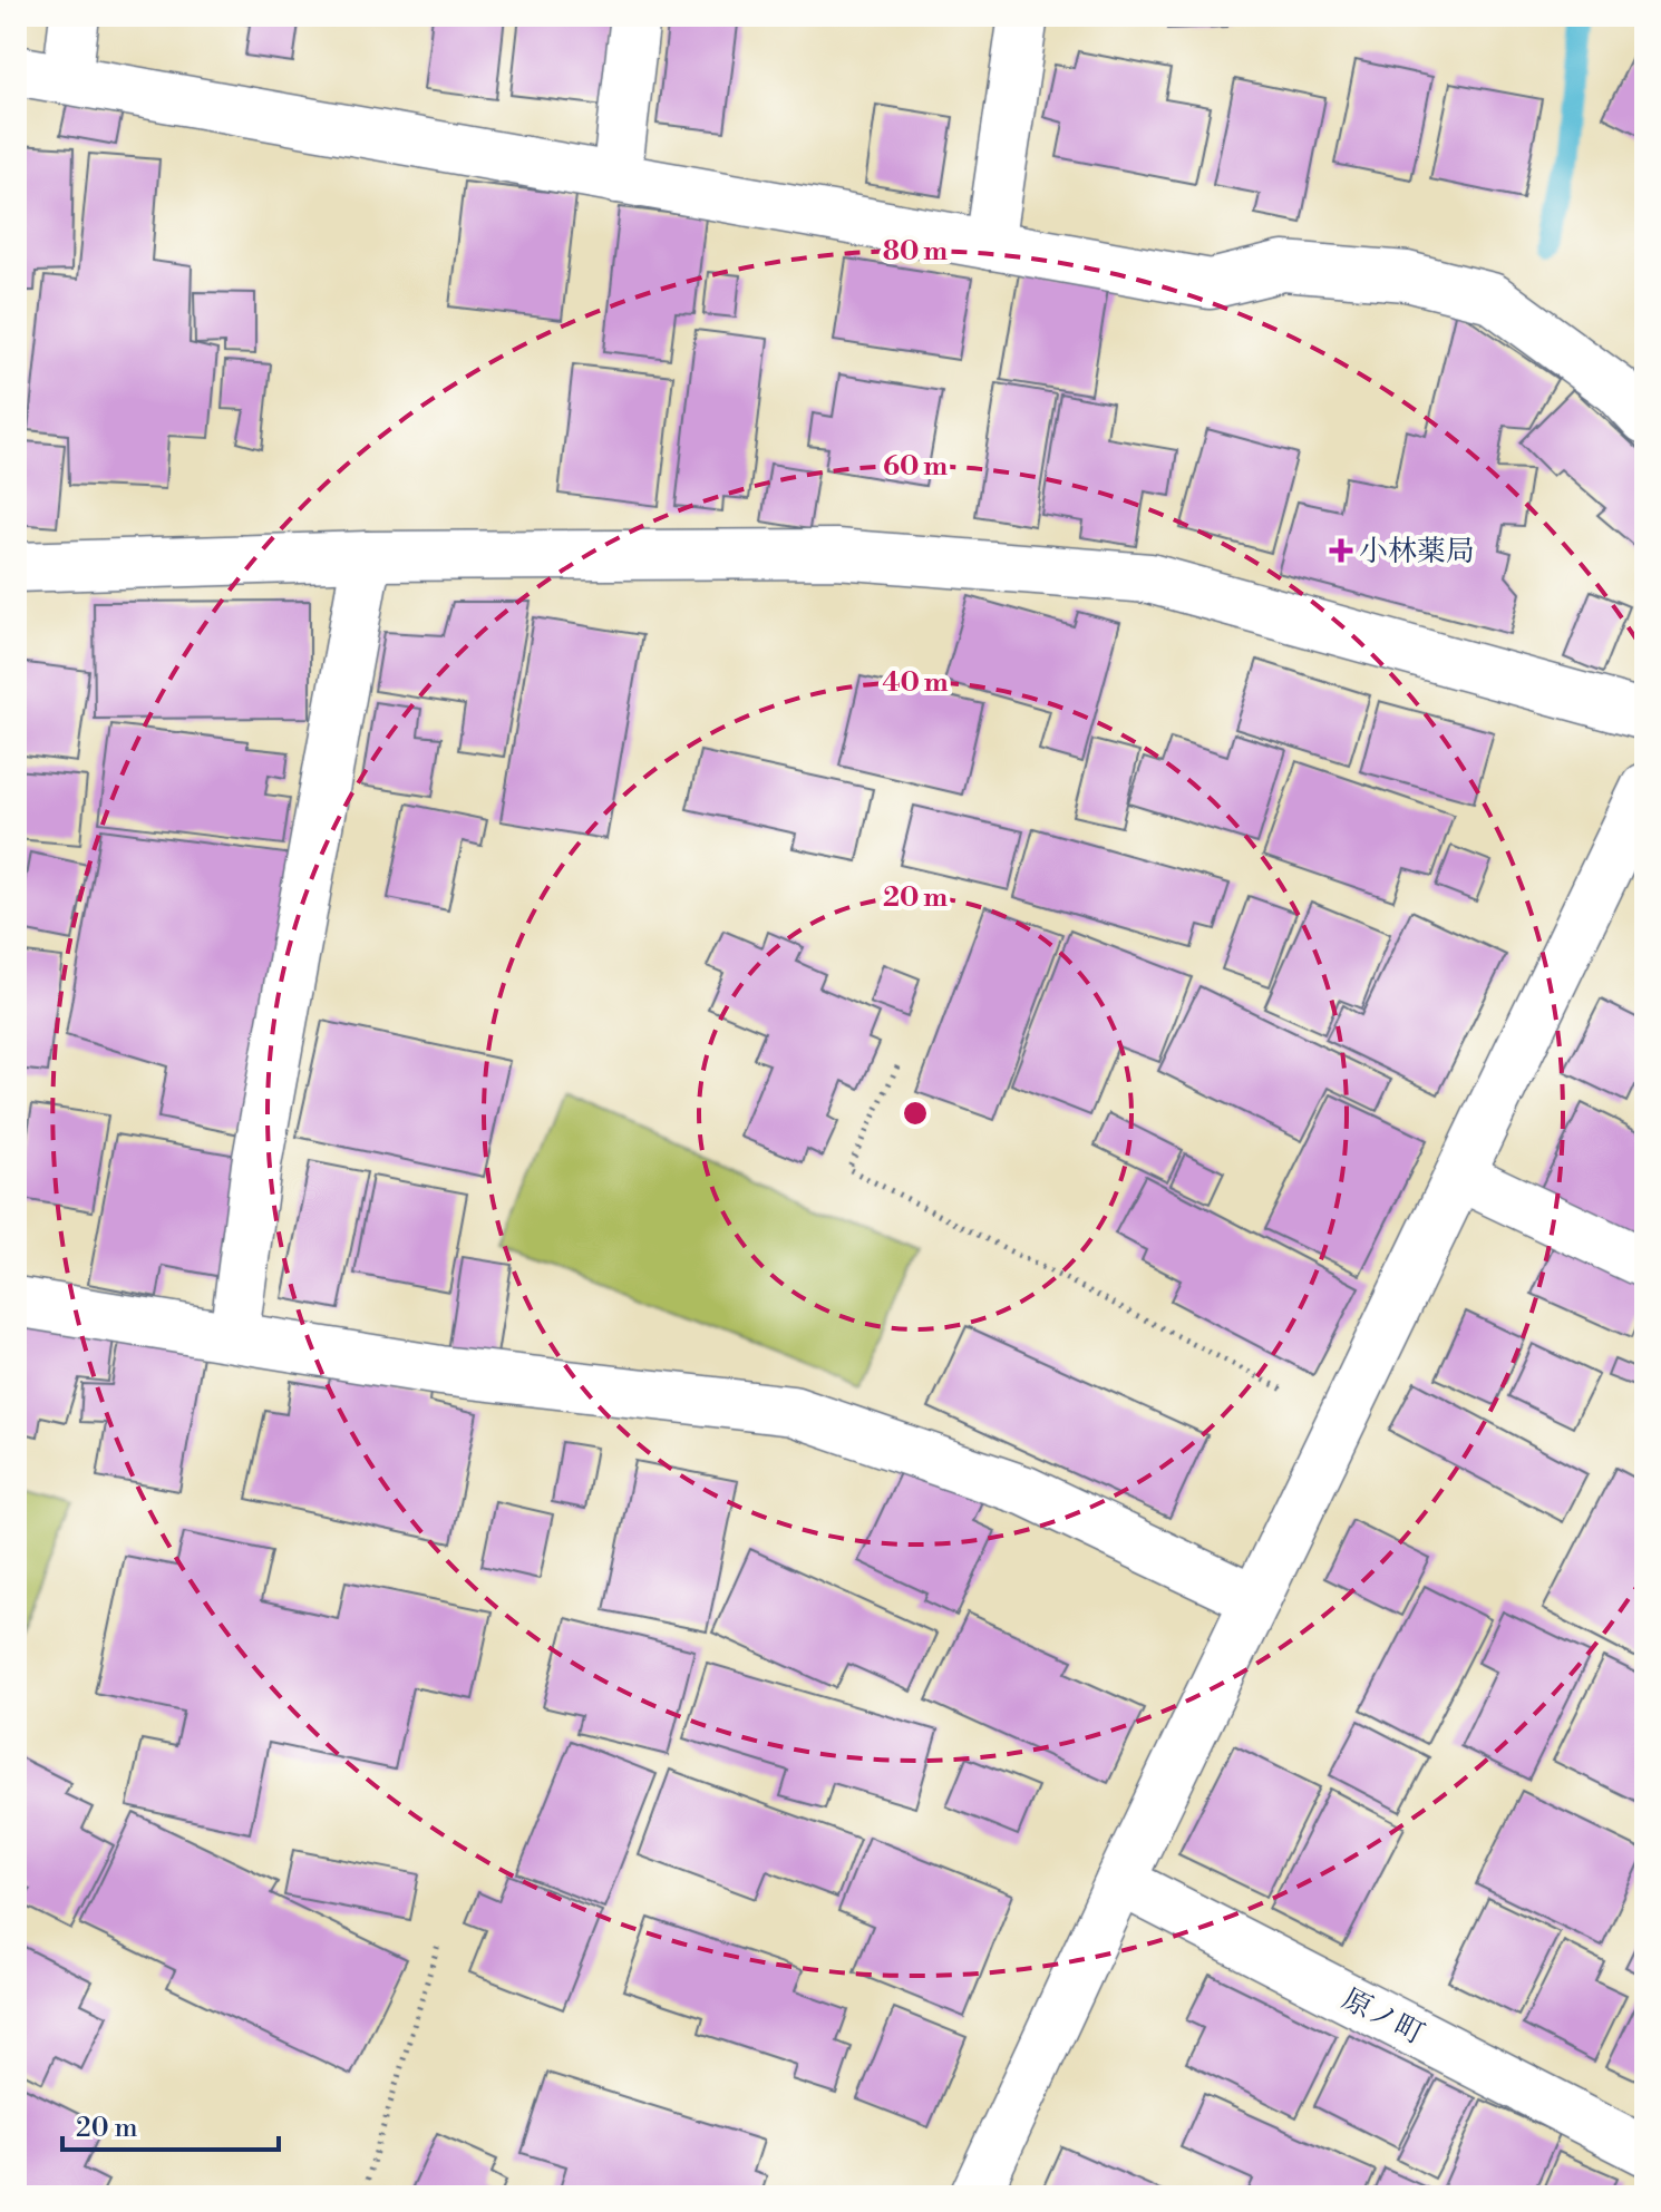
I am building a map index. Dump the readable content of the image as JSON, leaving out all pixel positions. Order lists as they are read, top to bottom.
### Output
{
  "streets": {
    "street": ["原ノ町"]
  },
  "places": {
    "health": ["小林薬局"]
  },
  "scale_bar": "20 m",
  "rings": [
    "80 m",
    "60 m",
    "40 m",
    "20 m"
  ]
}
